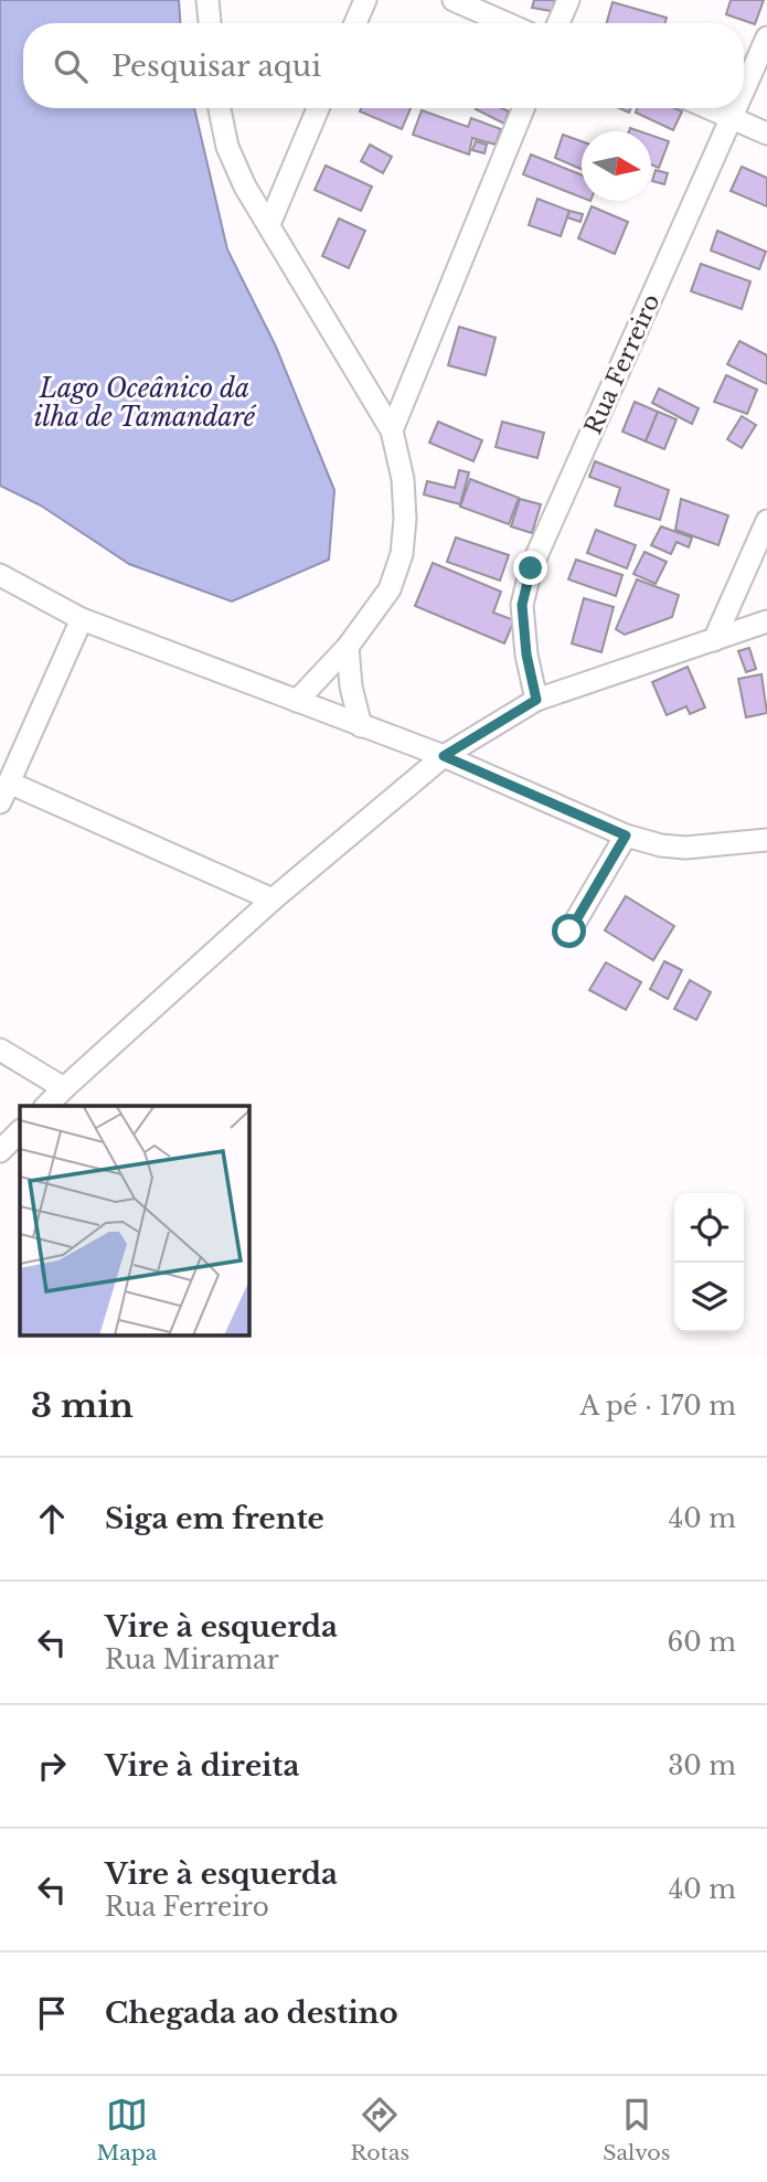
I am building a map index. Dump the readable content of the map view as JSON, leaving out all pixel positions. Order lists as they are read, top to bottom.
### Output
{
  "streets": {
    "street": ["Rua Ferreiro"]
  },
  "water": ["Lago Oceânico da ilha de Tamandaré"],
  "north": "right",
  "page": {
    "search": "Pesquisar aqui",
    "heading": ["3 min", "A pé · 170 m"],
    "list": [
      ["Siga em frente", "40 m"],
      ["Vire à esquerda", "Rua Miramar", "60 m"],
      ["Vire à direita", "30 m"],
      ["Vire à esquerda", "Rua Ferreiro", "40 m"],
      "Chegada ao destino"
    ],
    "nav": ["Mapa", "Rotas", "Salvos"]
  }
}
